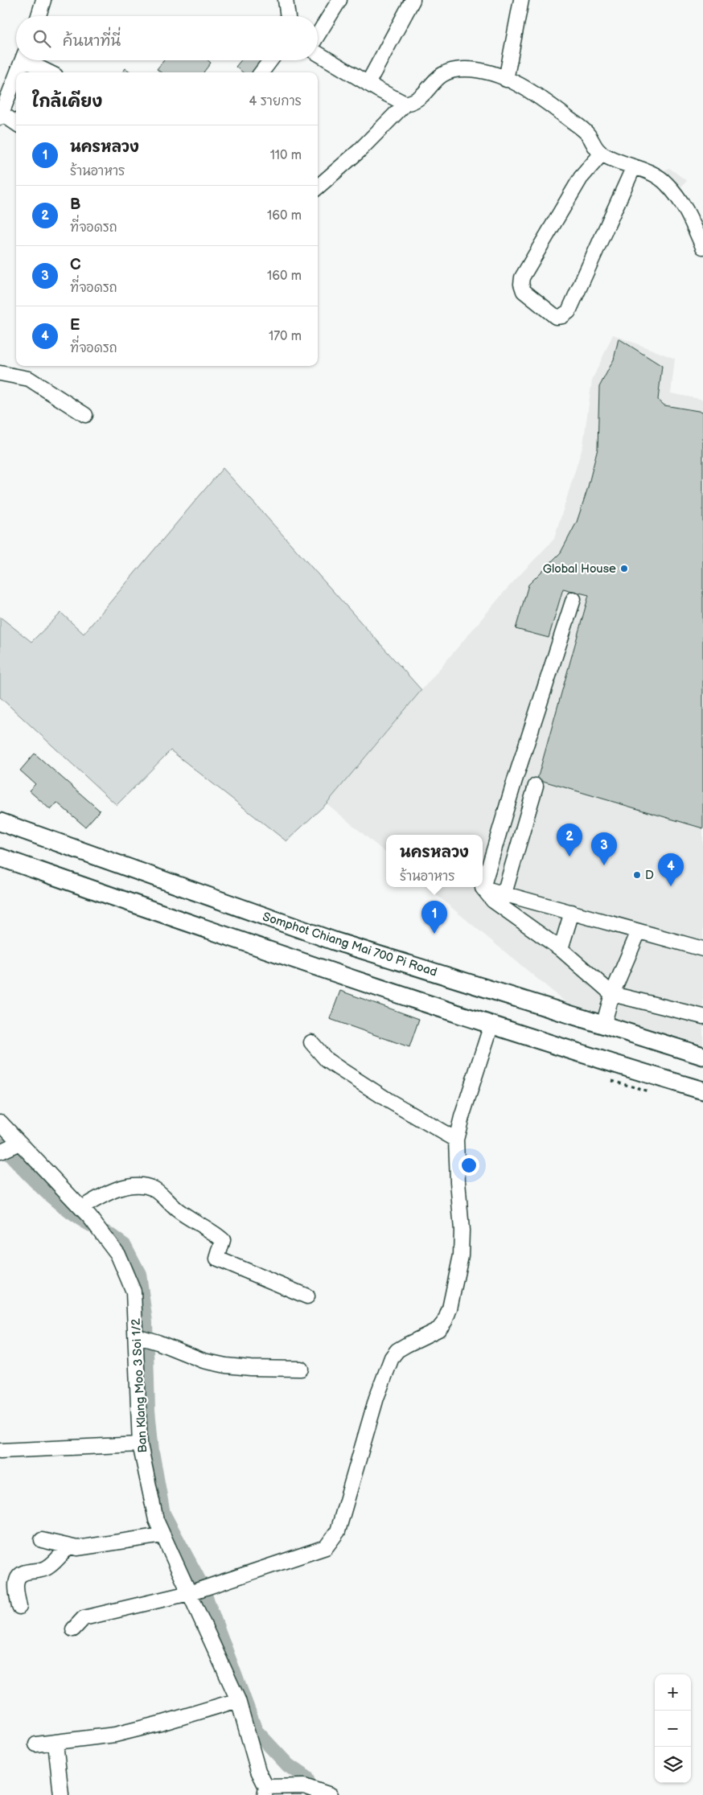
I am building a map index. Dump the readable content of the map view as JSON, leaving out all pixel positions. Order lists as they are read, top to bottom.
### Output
{
  "streets": {
    "main road": ["Somphot Chiang Mai 700 Pi Road"],
    "street": ["Ban Klang Moo 3 Soi 1/2"]
  },
  "places": ["Global House", "D"],
  "page": {
    "search": "ค้นหาที่นี่",
    "heading": ["ใกล้เคียง", "4 รายการ"],
    "list": [
      {
        "mark": "1",
        "name": "นครหลวง",
        "note": "ร้านอาหาร",
        "value": "110 m"
      },
      {
        "mark": "2",
        "name": "B",
        "note": "ที่จอดรถ",
        "value": "160 m"
      },
      {
        "mark": "3",
        "name": "C",
        "note": "ที่จอดรถ",
        "value": "160 m"
      },
      {
        "mark": "4",
        "name": "E",
        "note": "ที่จอดรถ",
        "value": "170 m"
      }
    ],
    "pins": [
      "2",
      "3",
      "4",
      "1"
    ],
    "popup": ["นครหลวง", "ร้านอาหาร"],
    "map_buttons": ["+", "−"]
  }
}
